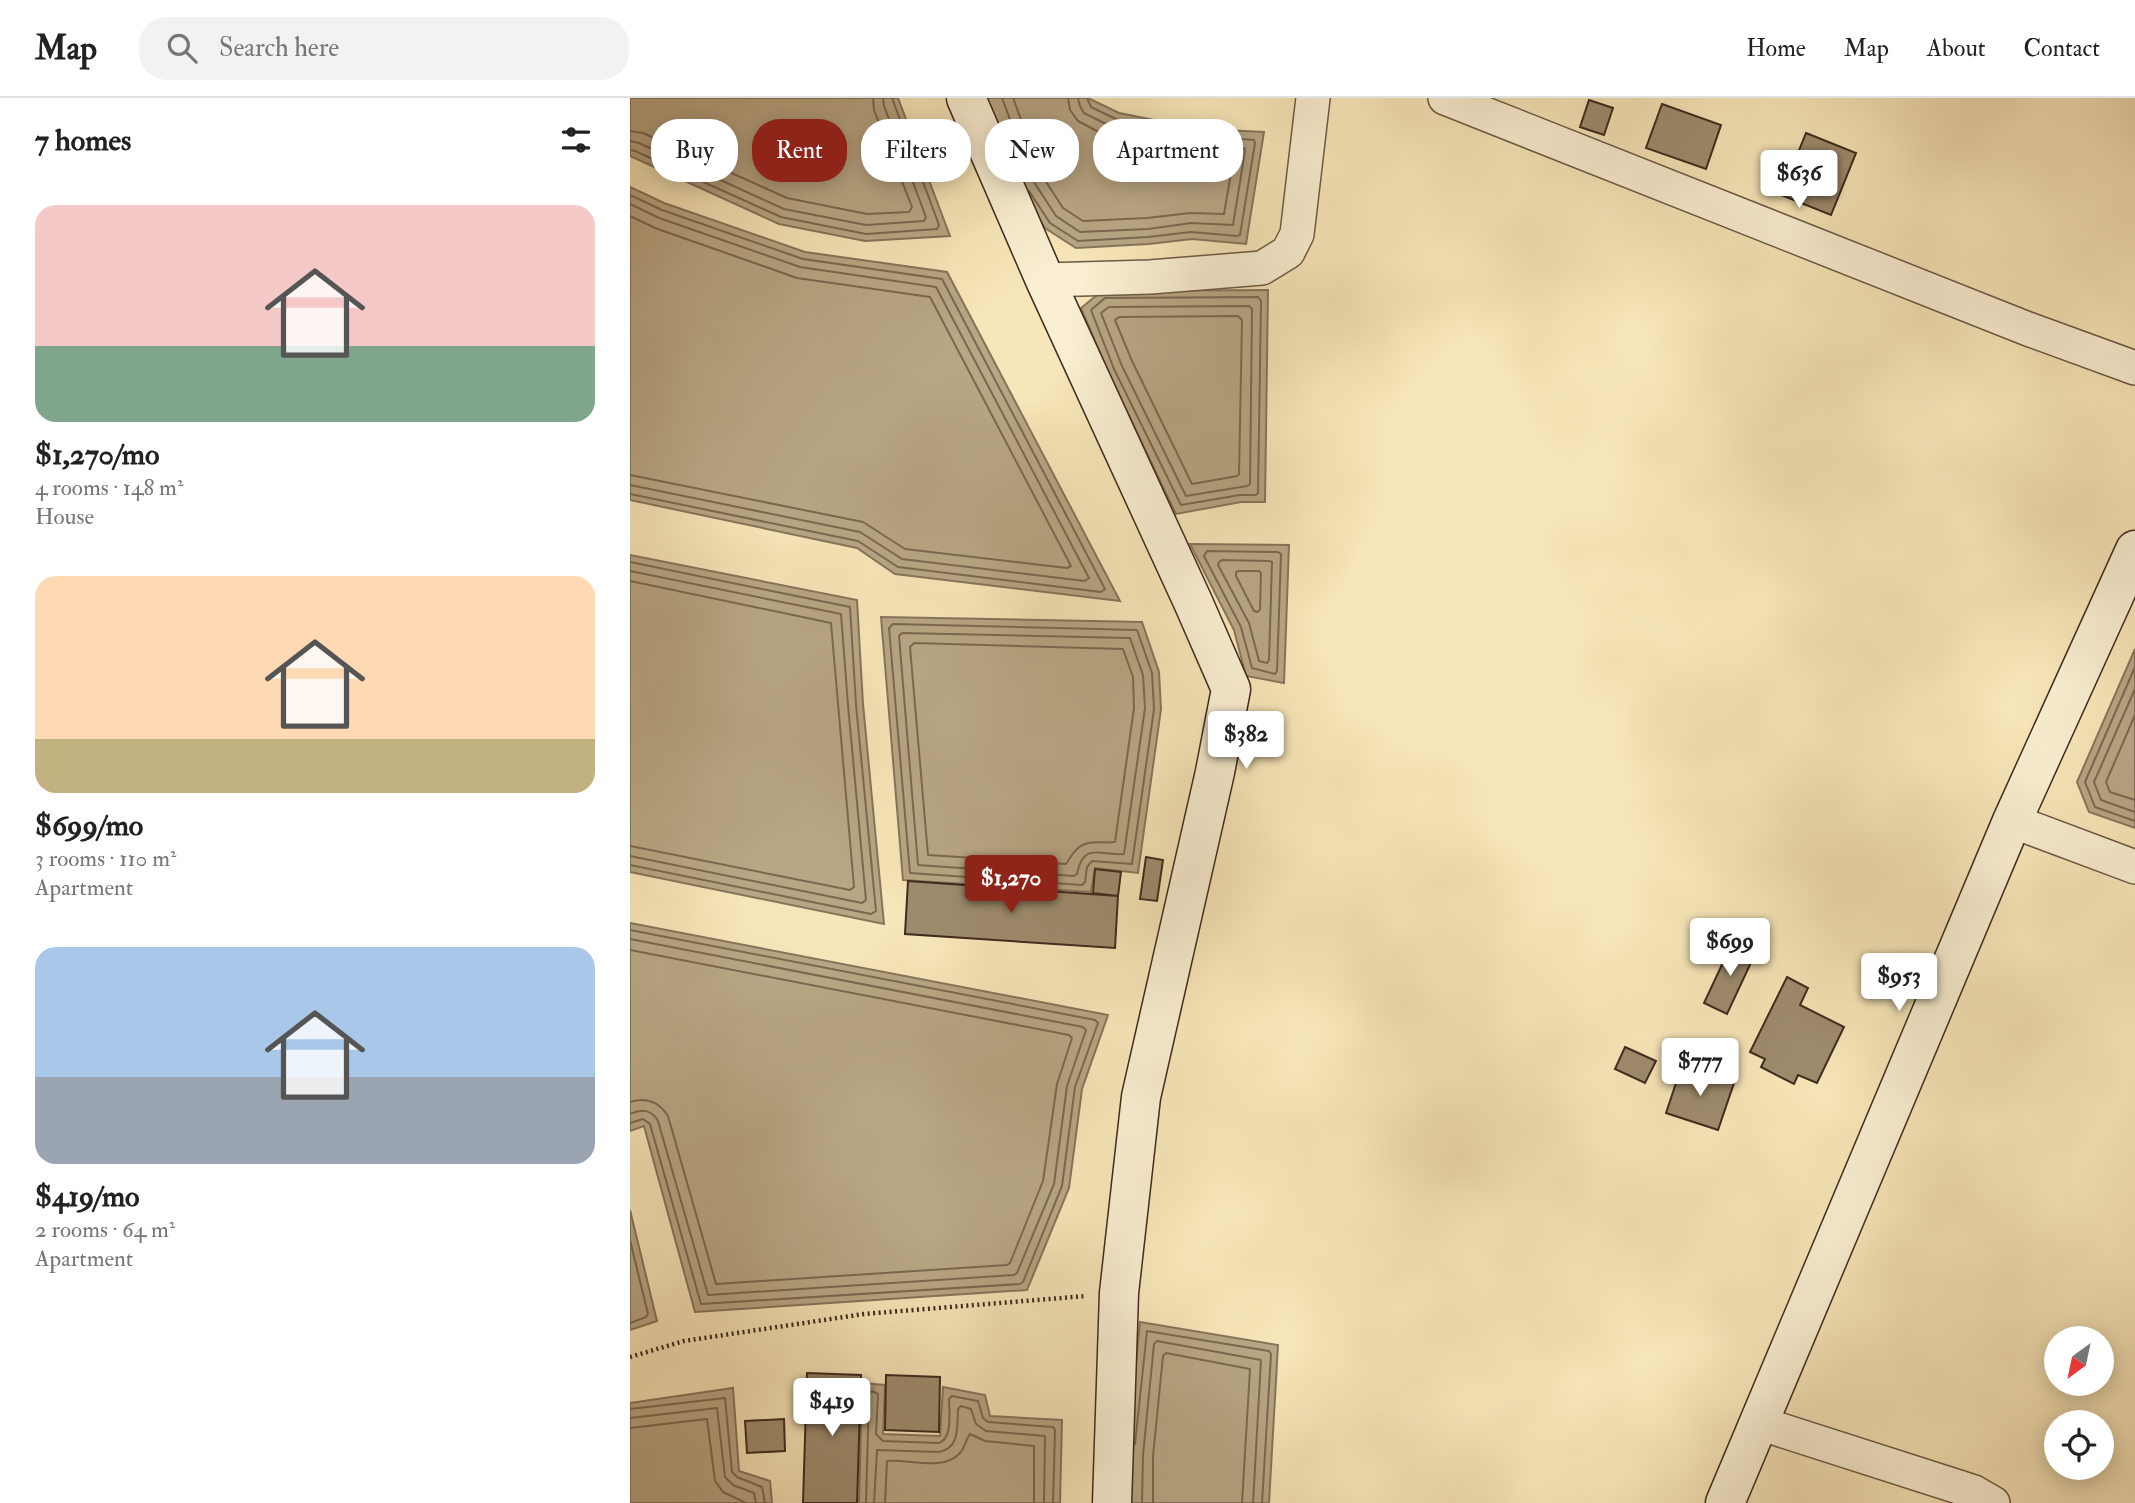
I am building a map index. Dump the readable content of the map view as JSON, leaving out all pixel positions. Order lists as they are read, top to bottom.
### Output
{
  "north": "bottom left",
  "page": {
    "header": "Map",
    "search": "Search here",
    "nav": [
      "Home",
      "Map",
      "About",
      "Contact"
    ],
    "heading": "7 homes",
    "chip": [
      "Buy",
      "Rent",
      "Filters",
      "New",
      "Apartment"
    ],
    "price": [
      "$636",
      "$382",
      "$1,270",
      "$699",
      "$953",
      "$777",
      "$419"
    ],
    "list": [
      {
        "name": "$1,270/mo",
        "note": "4 rooms · 148 m² · House"
      },
      {
        "name": "$699/mo",
        "note": "3 rooms · 110 m² · Apartment"
      },
      {
        "name": "$419/mo",
        "note": "2 rooms · 64 m² · Apartment"
      }
    ]
  }
}
